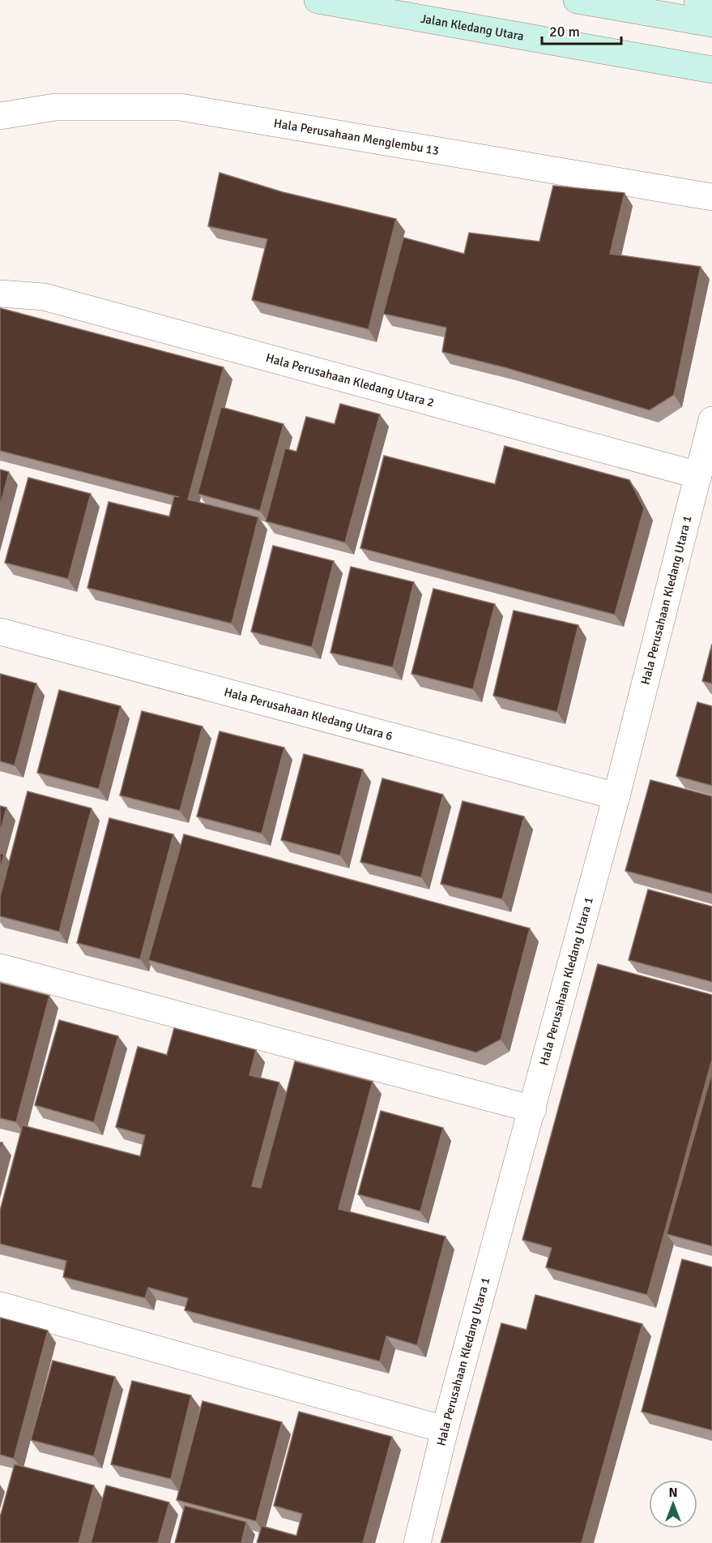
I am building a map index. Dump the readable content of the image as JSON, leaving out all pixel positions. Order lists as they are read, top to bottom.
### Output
{
  "streets": {
    "main road": ["Jalan Kledang Utara"],
    "street": [
      "Hala Perusahaan Menglembu 13",
      "Hala Perusahaan Kledang Utara 2",
      "Hala Perusahaan Kledang Utara 1",
      "Hala Perusahaan Kledang Utara 6"
    ]
  },
  "crossings": [
    ["Hala Perusahaan Kledang Utara 2", "Hala Perusahaan Kledang Utara 1"],
    ["Hala Perusahaan Kledang Utara 1", "Hala Perusahaan Kledang Utara 6"]
  ],
  "scale_bar": "20 m",
  "north": "top"
}
